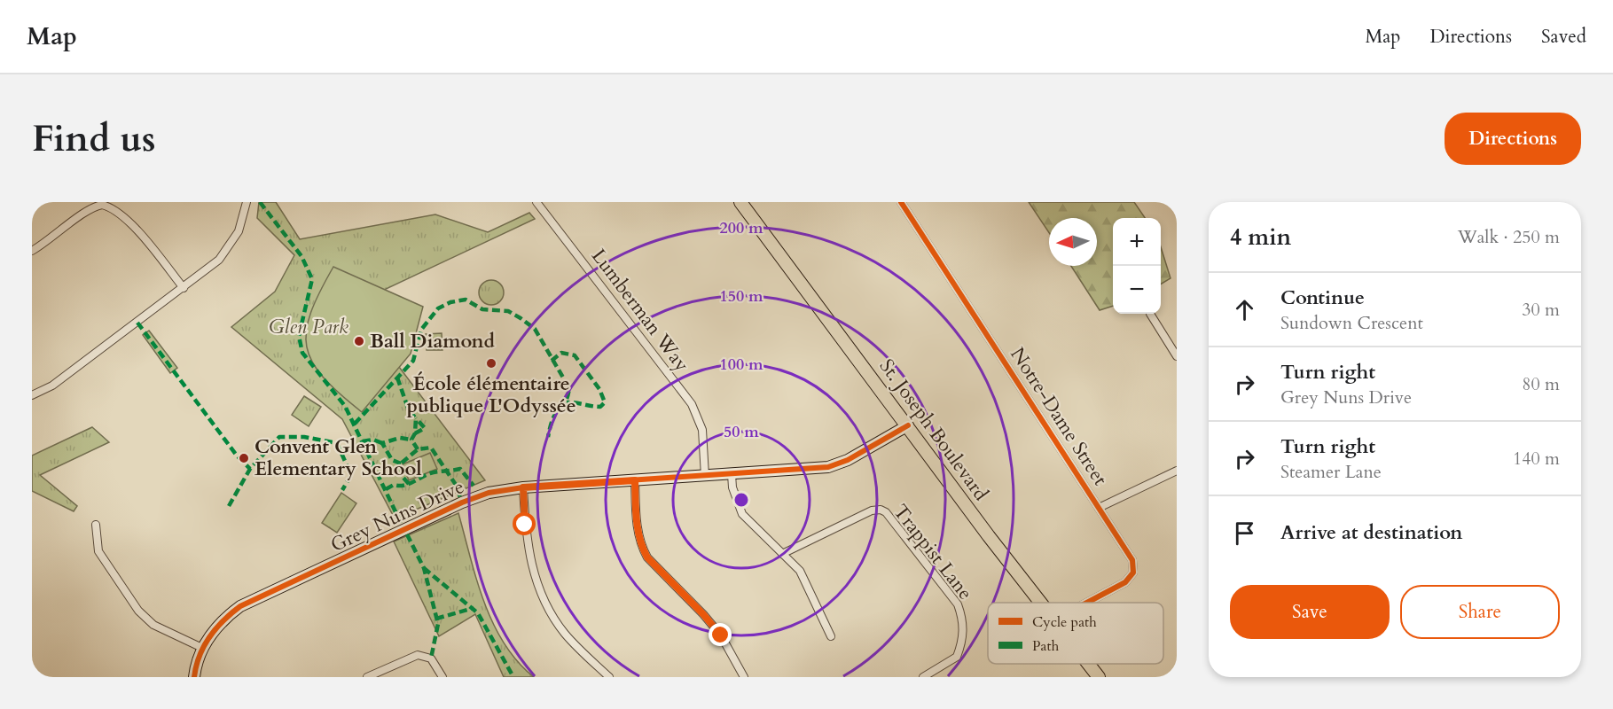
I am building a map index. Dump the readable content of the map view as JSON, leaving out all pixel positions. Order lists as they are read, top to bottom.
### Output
{
  "streets": {
    "main road": ["St. Joseph Boulevard"],
    "street": [
      "Lumberman Way",
      "Notre-Dame Street",
      "Grey Nuns Drive",
      "Trappist Lane"
    ]
  },
  "crossings": [
    ["Lumberman Way", "Grey Nuns Drive"],
    ["St. Joseph Boulevard", "Grey Nuns Drive"]
  ],
  "parks": ["Glen Park"],
  "places": ["Ball Diamond", "École élémentaire publique L'Odyssée", "Convent Glen Elementary School"],
  "legend": ["Cycle path", "Path"],
  "north": "left",
  "page": {
    "header": "Map",
    "nav": ["Map", "Directions", "Saved"],
    "buttons": [
      "Directions",
      ["Save", "Share"]
    ],
    "title": "Find us",
    "heading": ["4 min", "Walk · 250 m"],
    "map_buttons": ["+", "−"],
    "list": [
      ["Continue", "Sundown Crescent", "30 m"],
      ["Turn right", "Grey Nuns Drive", "80 m"],
      ["Turn right", "Steamer Lane", "140 m"],
      "Arrive at destination"
    ]
  },
  "rings": [
    "200 m",
    "150 m",
    "100 m",
    "50 m"
  ]
}
